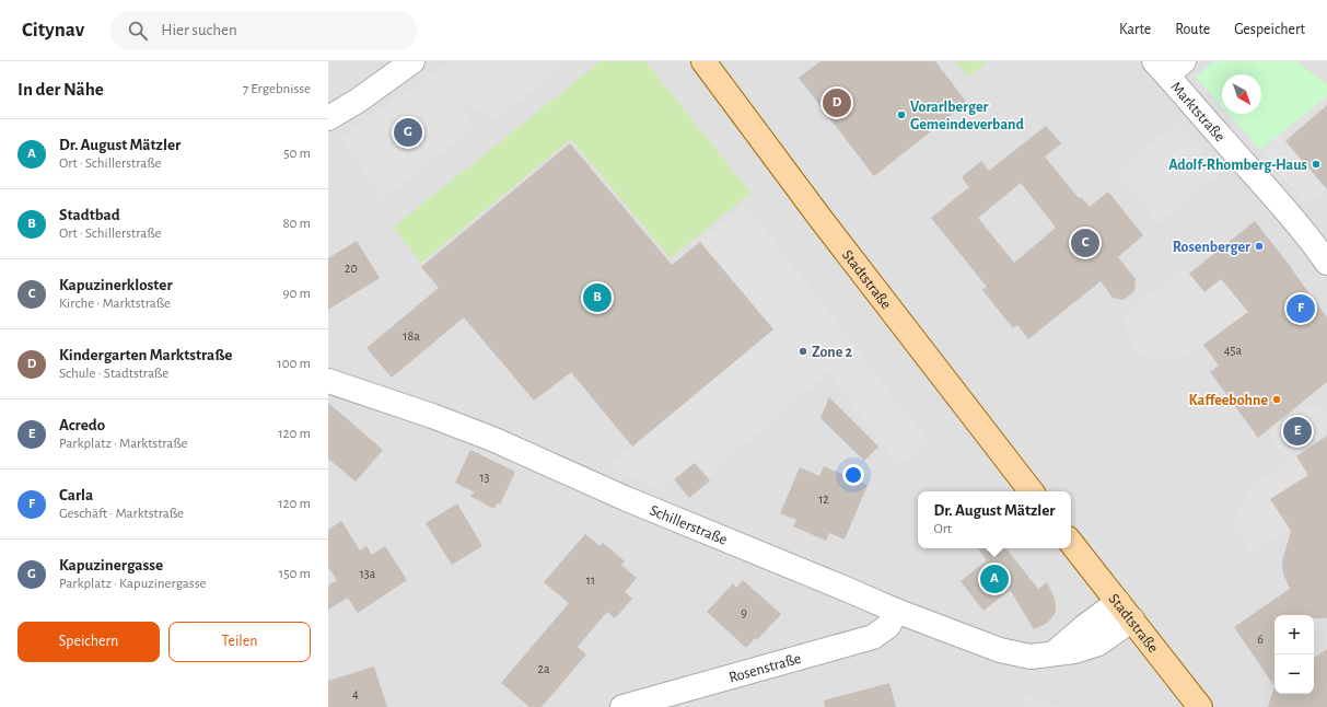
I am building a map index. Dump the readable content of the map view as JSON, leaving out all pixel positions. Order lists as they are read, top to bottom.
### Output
{
  "streets": {
    "main road": ["Stadtstraße"],
    "street": ["Marktstraße", "Schillerstraße", "Rosenstraße"]
  },
  "crossings": [
    ["Stadtstraße", "Schillerstraße"],
    ["Schillerstraße", "Rosenstraße"]
  ],
  "places": [
    "Vorarlberger Gemeindeverband",
    "Adolf-Rhomberg-Haus",
    "Rosenberger",
    "Zone 2",
    "Kaffeebohne"
  ],
  "house_numbers": [
    "20",
    "18a",
    "45a",
    "13",
    "12",
    "13a",
    "11",
    "9",
    "6",
    "2a",
    "4"
  ],
  "north": "bottom right",
  "page": {
    "header": "Citynav",
    "search": "Hier suchen",
    "nav": ["Karte", "Route", "Gespeichert"],
    "heading": ["In der Nähe", "7 Ergebnisse"],
    "pins": [
      "D",
      "G",
      "C",
      "B",
      "F",
      "E",
      "A"
    ],
    "list": [
      {
        "mark": "A",
        "name": "Dr. August Mätzler",
        "note": "Ort · Schillerstraße",
        "value": "50 m"
      },
      {
        "mark": "B",
        "name": "Stadtbad",
        "note": "Ort · Schillerstraße",
        "value": "80 m"
      },
      {
        "mark": "C",
        "name": "Kapuzinerkloster",
        "note": "Kirche · Marktstraße",
        "value": "90 m"
      },
      {
        "mark": "D",
        "name": "Kindergarten Marktstraße",
        "note": "Schule · Stadtstraße",
        "value": "100 m"
      },
      {
        "mark": "E",
        "name": "Acredo",
        "note": "Parkplatz · Marktstraße",
        "value": "120 m"
      },
      {
        "mark": "F",
        "name": "Carla",
        "note": "Geschäft · Marktstraße",
        "value": "120 m"
      },
      {
        "mark": "G",
        "name": "Kapuzinergasse",
        "note": "Parkplatz · Kapuzinergasse",
        "value": "150 m"
      }
    ],
    "popup": ["Dr. August Mätzler", "Ort"],
    "buttons": ["Speichern", "Teilen"],
    "map_buttons": ["+", "−"]
  }
}
